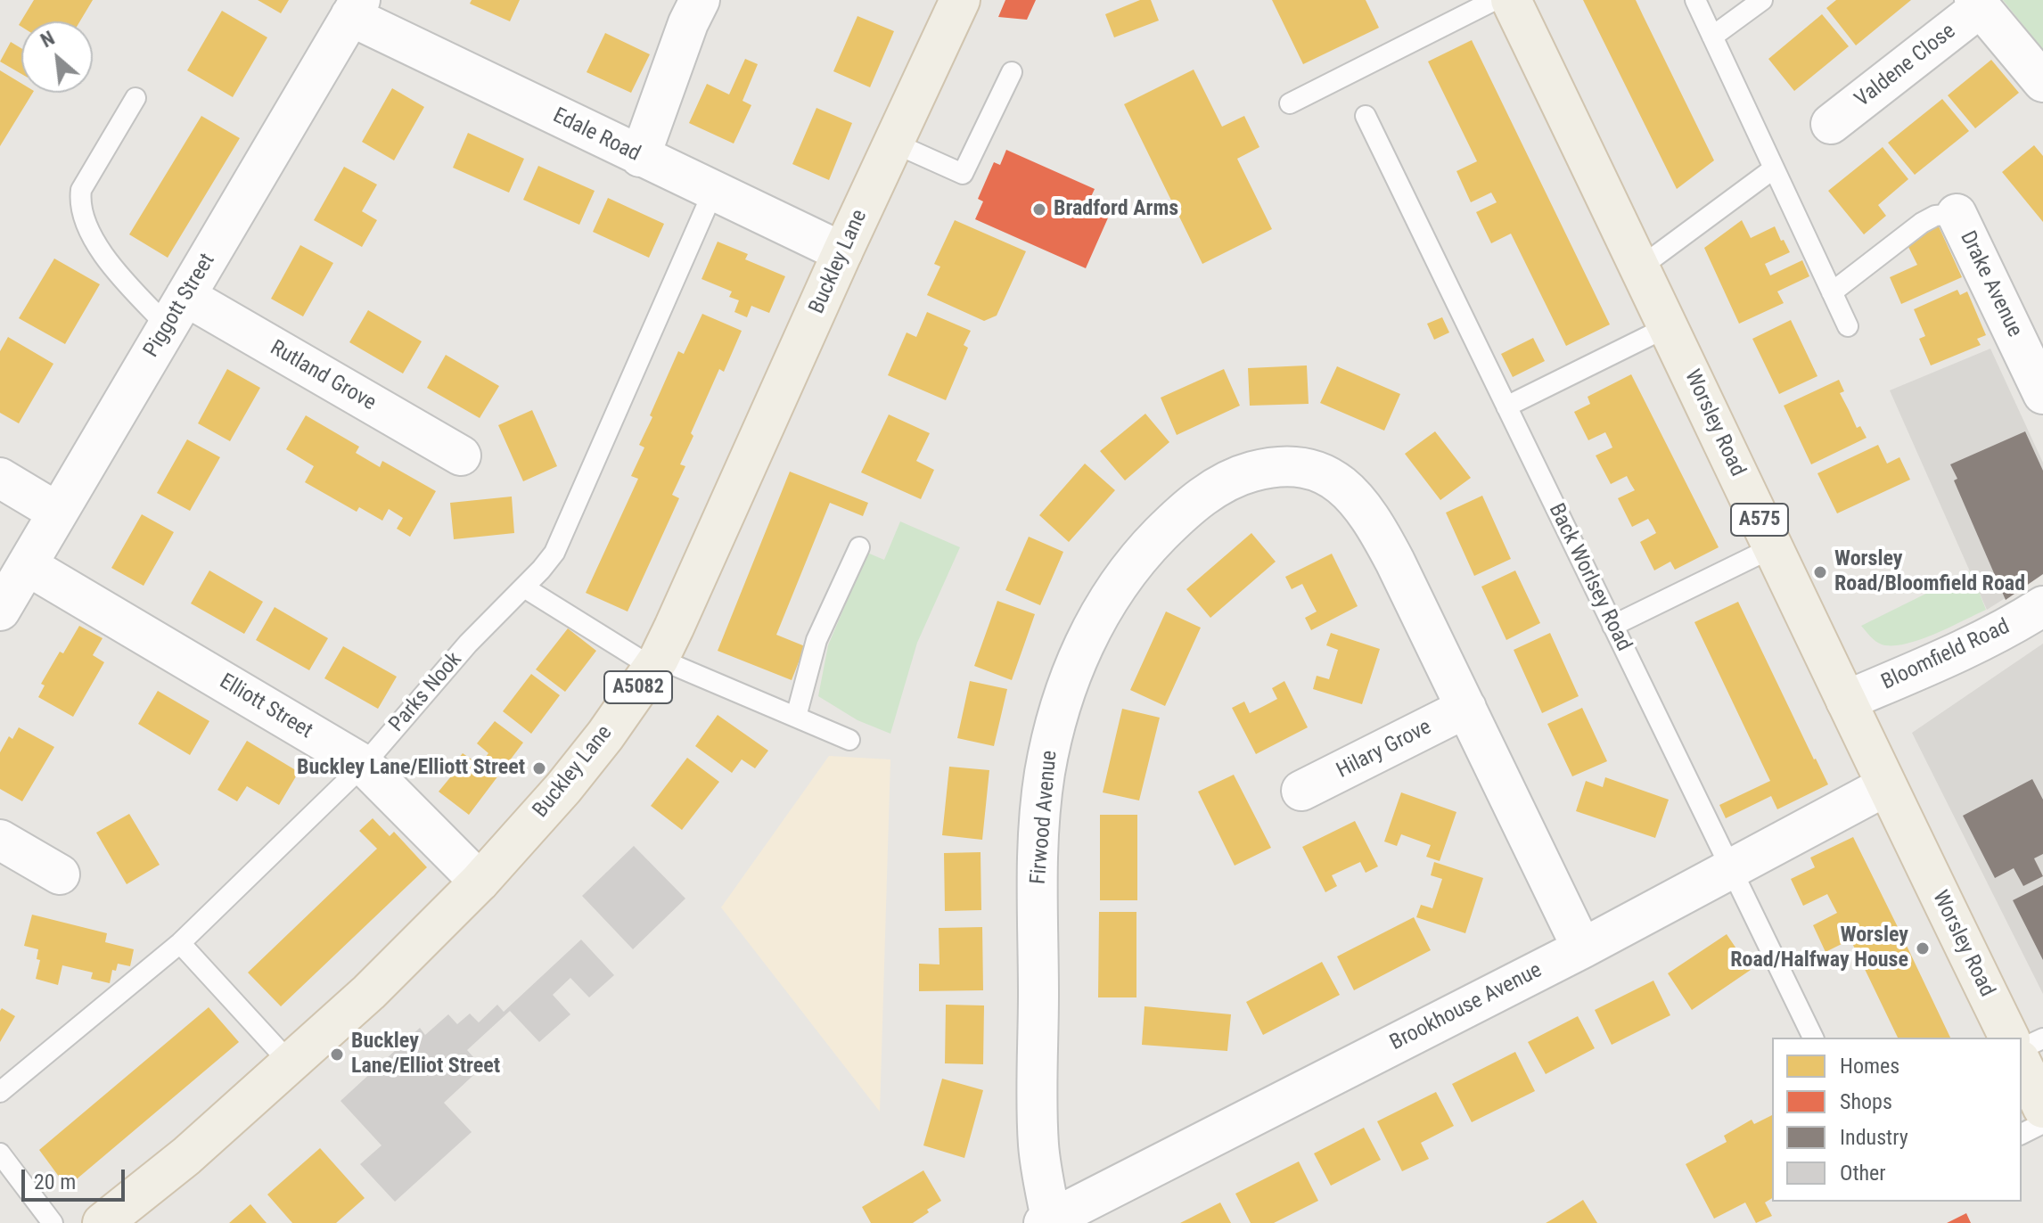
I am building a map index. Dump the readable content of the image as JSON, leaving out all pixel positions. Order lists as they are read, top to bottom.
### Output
{
  "streets": {
    "main road": [
      "Buckley Lane",
      "Worsley Road",
      "A575",
      "A5082"
    ],
    "street": [
      "Valdene Close",
      "Edale Road",
      "Drake Avenue",
      "Piggott Street",
      "Rutland Grove",
      "Bloomfield Road",
      "Elliott Street",
      "Hilary Grove",
      "Firwood Avenue",
      "Brookhouse Avenue"
    ],
    "lane": ["Back Worlsey Road", "Parks Nook"]
  },
  "crossings": [
    ["Edale Road", "Buckley Lane"],
    ["Edale Road", "Piggott Street"],
    ["Edale Road", "Parks Nook"],
    ["Buckley Lane", "Elliott Street"],
    ["Piggott Street", "Rutland Grove"],
    ["Piggott Street", "Elliott Street"],
    ["Worsley Road", "Bloomfield Road"],
    ["Worsley Road", "Brookhouse Avenue"],
    ["Back Worlsey Road", "Brookhouse Avenue"],
    ["Parks Nook", "Elliott Street"],
    ["Hilary Grove", "Firwood Avenue"],
    ["Firwood Avenue", "Brookhouse Avenue"]
  ],
  "places": [
    "Bradford Arms",
    "Worsley Road/Bloomfield Road",
    "Buckley Lane/Elliott Street",
    "Worsley Road/Halfway House",
    "Buckley Lane/Elliot Street"
  ],
  "legend": [
    "Homes",
    "Shops",
    "Industry",
    "Other"
  ],
  "scale_bar": "20 m",
  "north": "top left"
}
